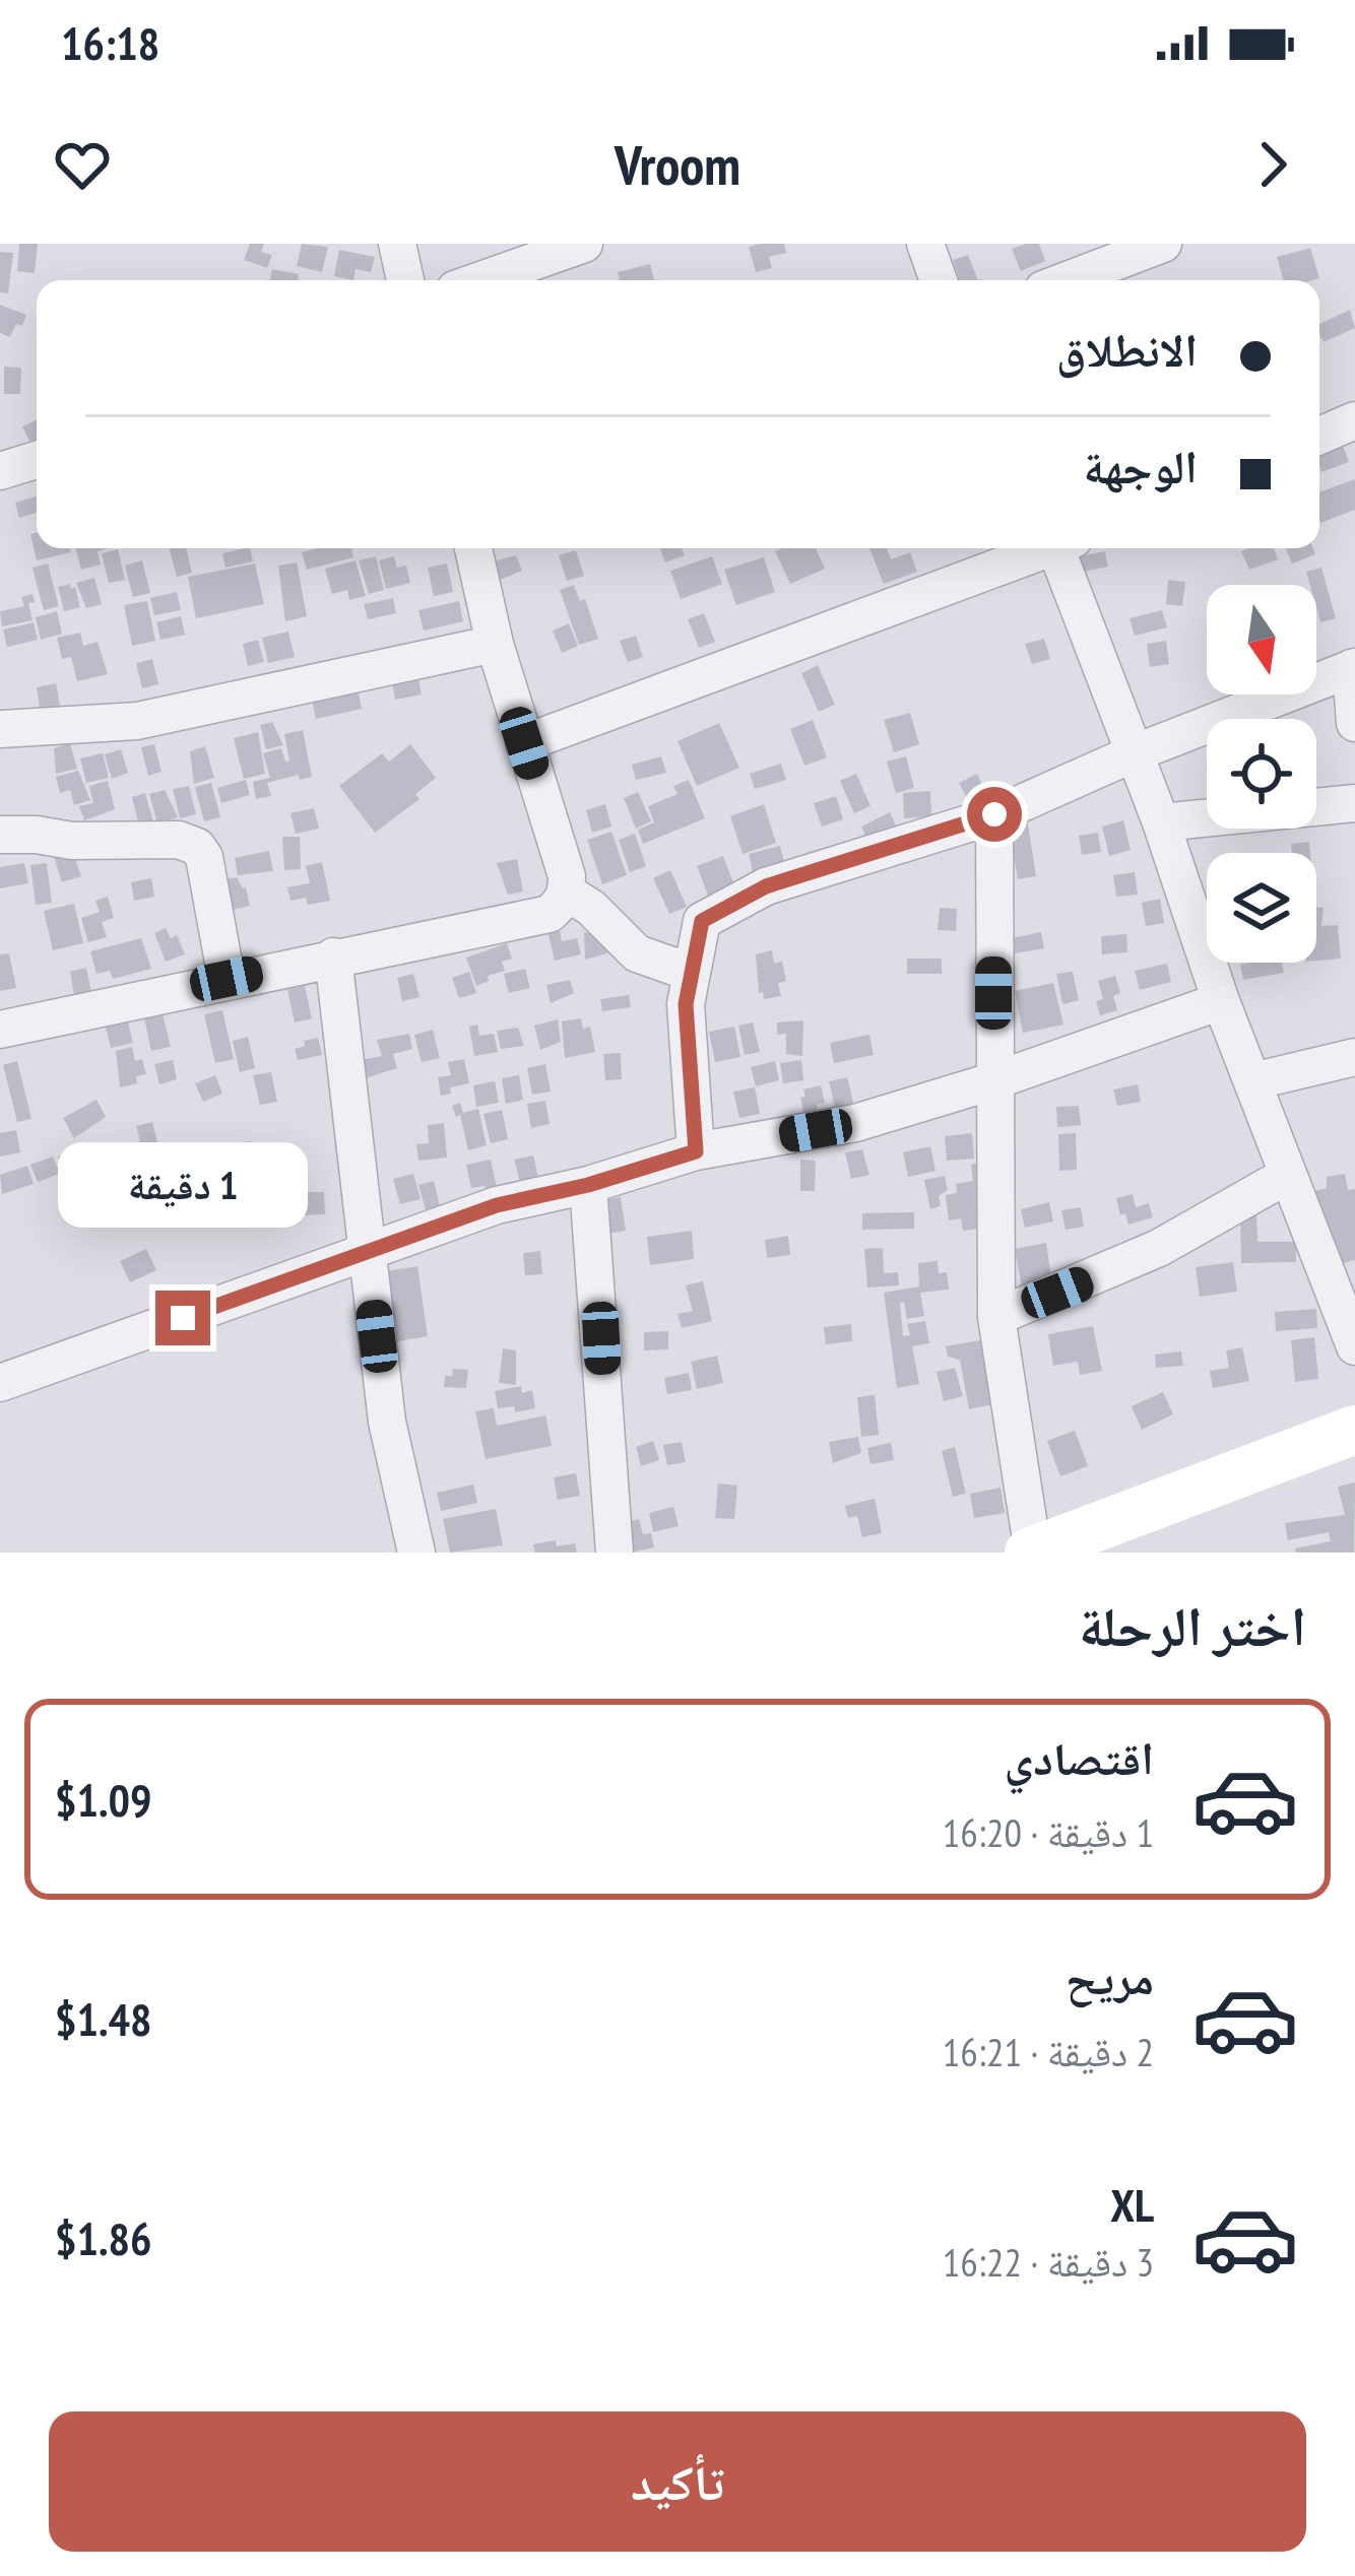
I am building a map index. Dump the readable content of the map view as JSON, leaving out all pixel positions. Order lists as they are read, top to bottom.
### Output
{
  "north": "bottom",
  "page": {
    "status": "16:18",
    "header": "Vroom",
    "banner": ["الانطلاق", "الوجهة"],
    "bubble": "1 دقيقة",
    "heading": "اختر الرحلة",
    "list": [
      {
        "name": "اقتصادي",
        "note": "1 دقيقة · 16:20",
        "value": "$1.09"
      },
      {
        "name": "مريح",
        "note": "2 دقيقة · 16:21",
        "value": "$1.48"
      },
      {
        "name": "XL",
        "note": "3 دقيقة · 16:22",
        "value": "$1.86"
      }
    ],
    "buttons": "تأكيد"
  }
}
